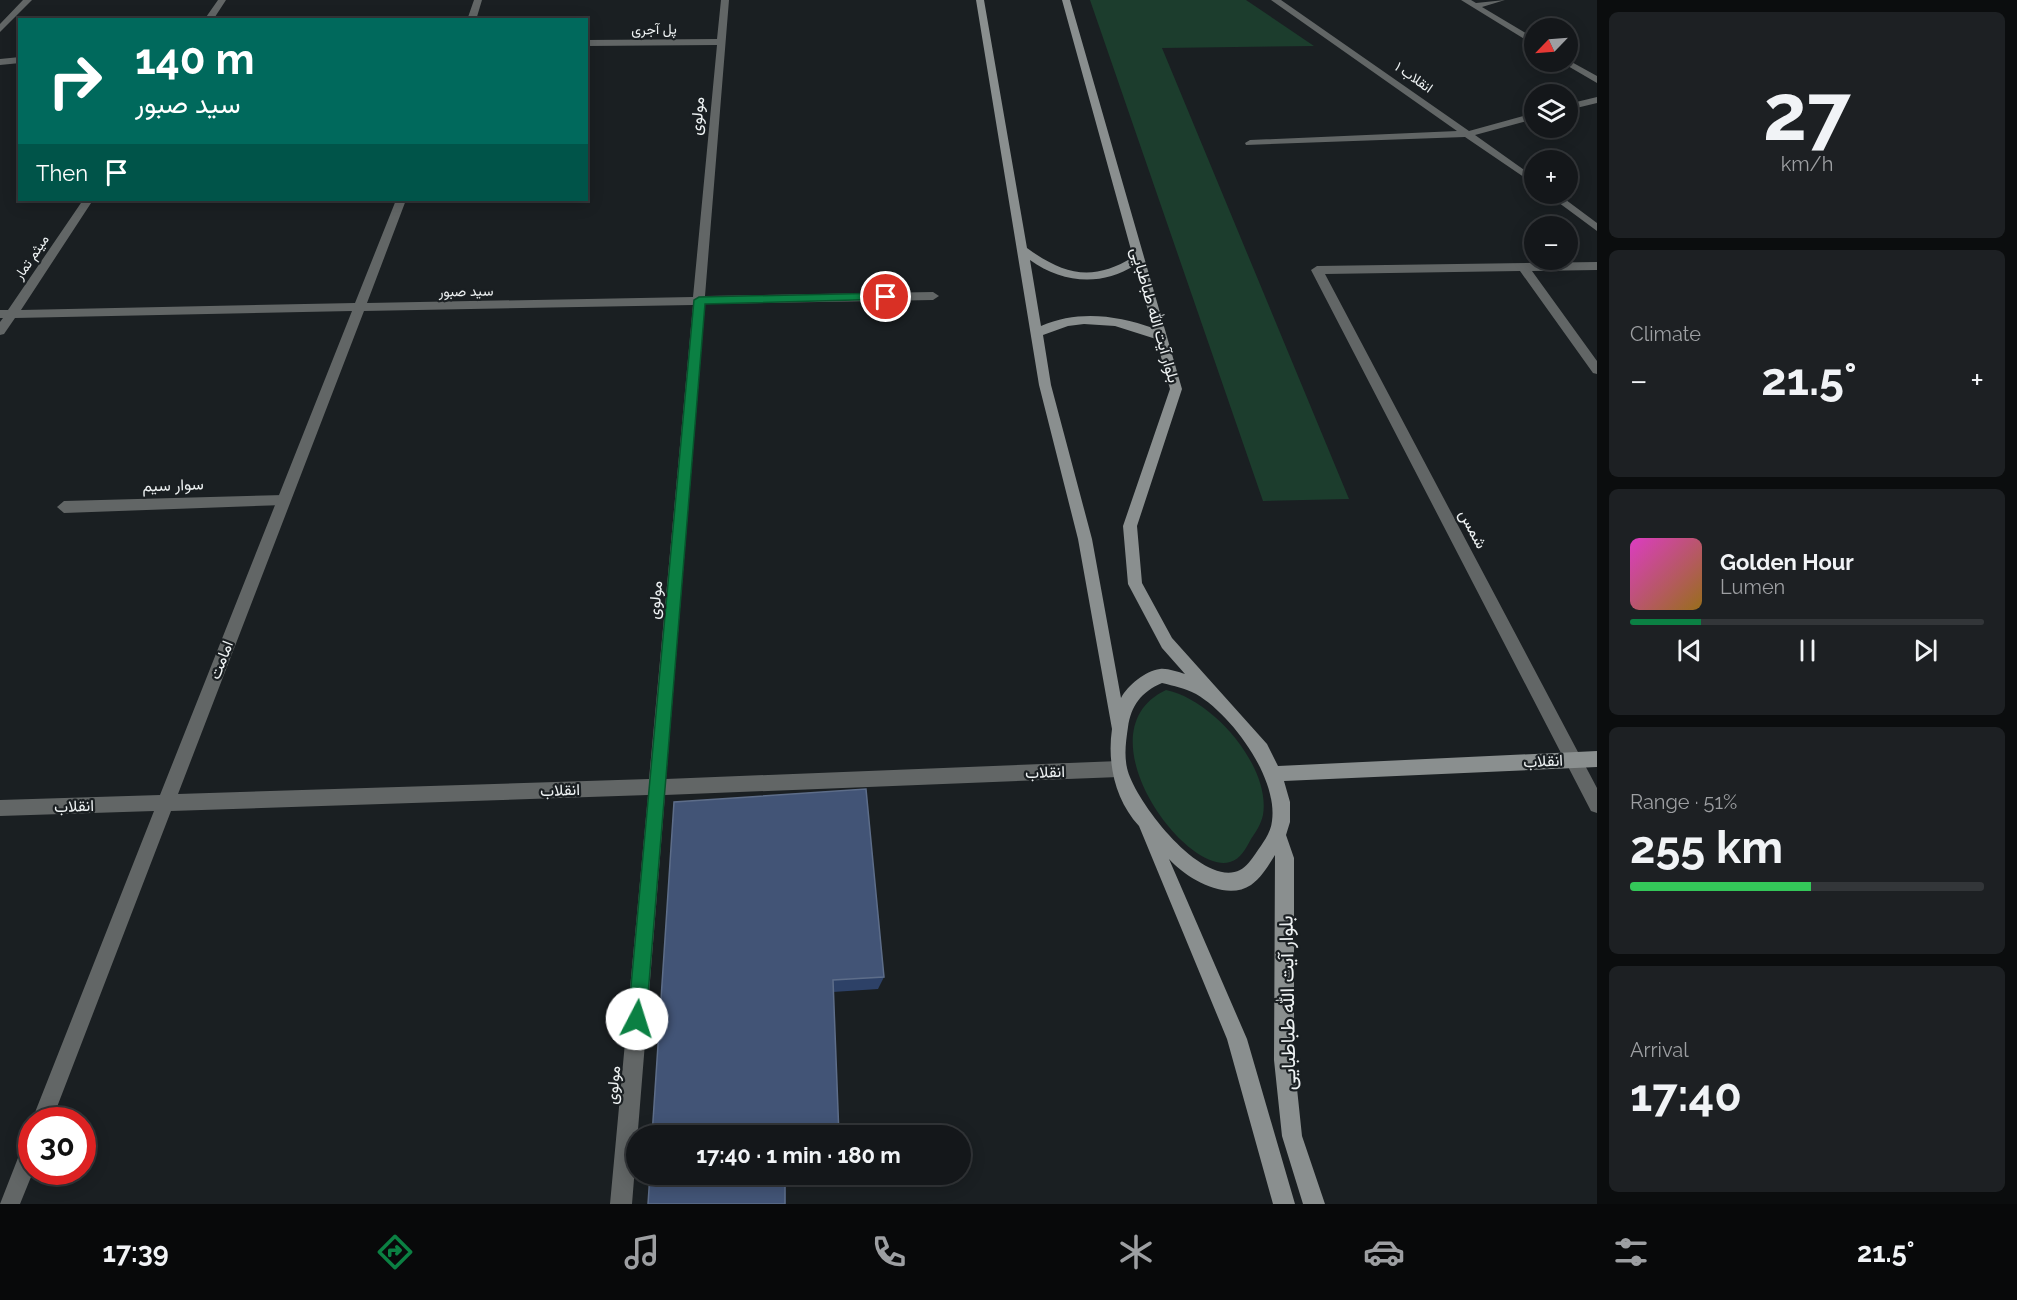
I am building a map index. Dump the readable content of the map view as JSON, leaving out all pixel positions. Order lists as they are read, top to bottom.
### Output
{
  "streets": {
    "main road": ["بلوار آیت الله طباطبایی", "انقلاب"],
    "street": [
      "پل آجری",
      "انقلاب ۱",
      "مولوی",
      "میثم تمار",
      "سید صبور",
      "سوار سیم",
      "شمس",
      "امامت"
    ]
  },
  "crossings": [
    ["پل آجری", "مولوی"],
    ["مولوی", "سید صبور"],
    ["مولوی", "انقلاب"],
    ["میثم تمار", "سید صبور"],
    ["سید صبور", "امامت"],
    ["بلوار آیت الله طباطبایی", "انقلاب"],
    ["سوار سیم", "امامت"],
    ["شمس", "انقلاب"],
    ["امامت", "انقلاب"]
  ],
  "north": "bottom left",
  "page": {
    "tile": [
      ["27", "km/h"],
      "Climate",
      ["Range · 51%", "255 km"],
      ["Arrival", "17:40"]
    ],
    "map_buttons": ["+", "−"],
    "turn": ["140 m", "سید صبور"],
    "then": "Then",
    "heat": ["−", "21.5°", "+"],
    "song": ["Golden Hour", "Lumen"],
    "limit": "30",
    "trip": "17:40 · 1 min · 180 m",
    "tabs": ["17:39", "21.5°"]
  }
}
